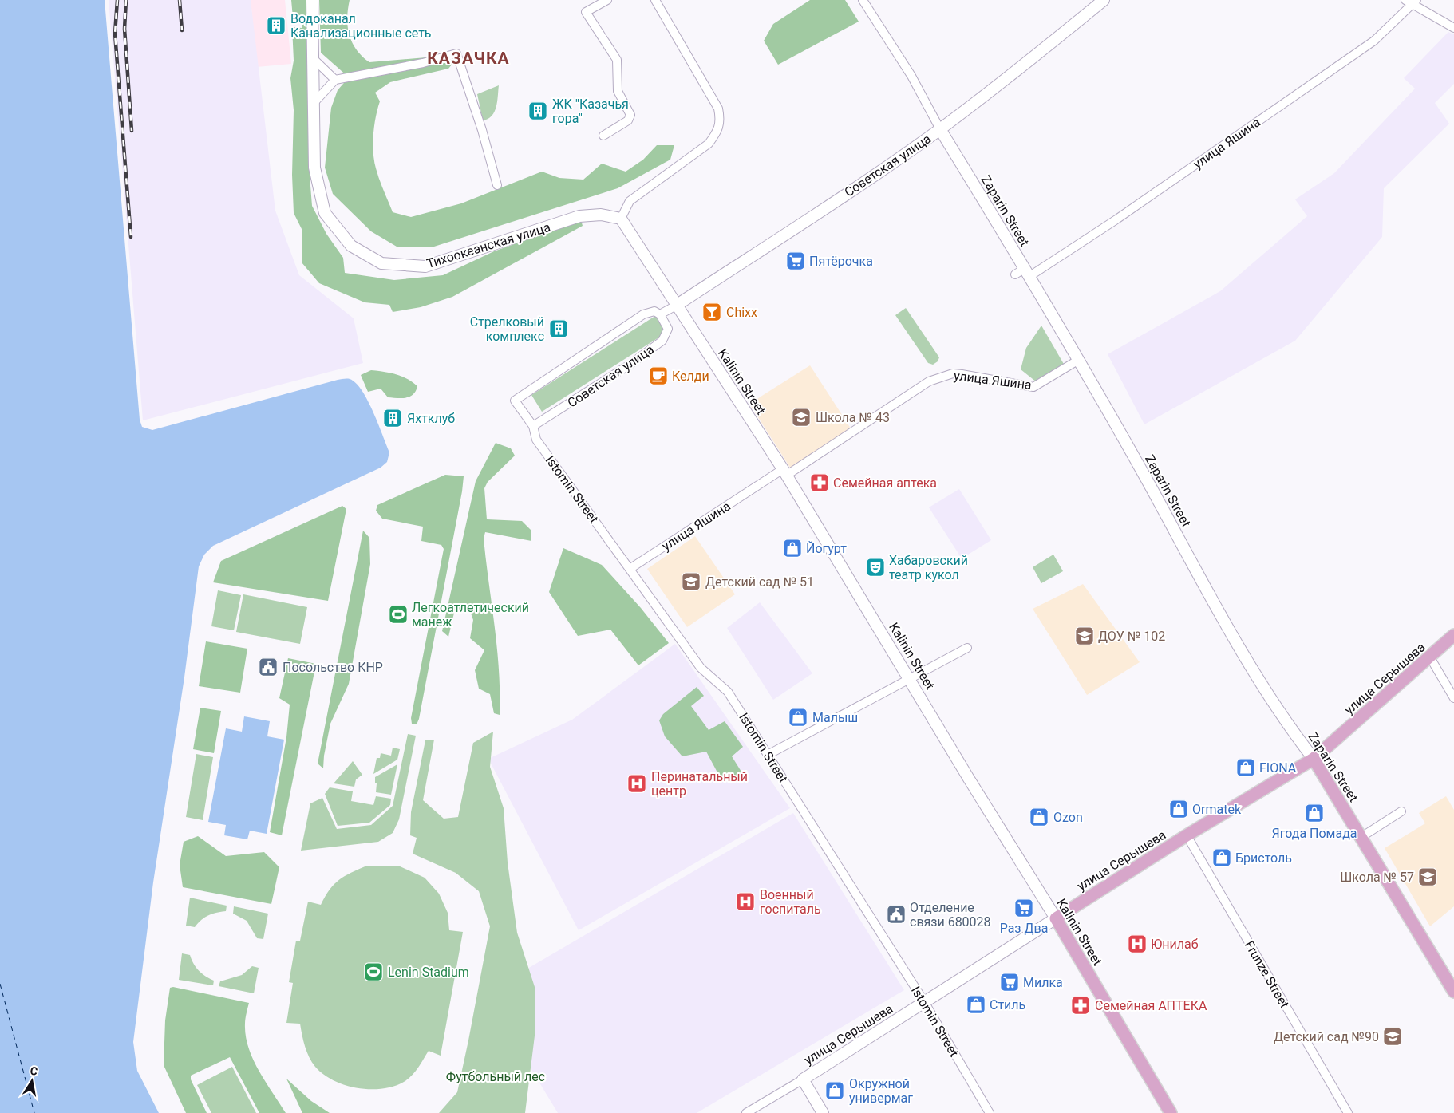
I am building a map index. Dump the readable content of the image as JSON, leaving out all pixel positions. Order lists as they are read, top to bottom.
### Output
{
  "streets": {
    "main road": ["Zaparin Street", "Kalinin Street", "улица Серышева"],
    "street": [
      "улица Яшина",
      "Советская улица",
      "Тихоокеанская улица",
      "Istomin Street",
      "Frunze Street"
    ]
  },
  "crossings": [
    ["улица Яшина", "Zaparin Street"],
    ["улица Яшина", "Kalinin Street"],
    ["улица Яшина", "Istomin Street"],
    ["Советская улица", "Zaparin Street"],
    ["Советская улица", "Kalinin Street"],
    ["Советская улица", "Istomin Street"],
    ["Zaparin Street", "улица Серышева"],
    ["Тихоокеанская улица", "Kalinin Street"],
    ["Kalinin Street", "улица Серышева"],
    ["Istomin Street", "улица Серышева"],
    ["улица Серышева", "Frunze Street"]
  ],
  "districts": ["КАЗАЧКА"],
  "parks": ["Футбольный лес"],
  "places": {
    "building": [
      "Водоканал Канализационные сеть",
      "ЖК \"Казачья гора\"",
      "Стрелковый комплекс",
      "Яхтклуб"
    ],
    "supermarket": ["Пятёрочка", "Раз Два", "Милка"],
    "bar": ["Chixx"],
    "cafe": ["Келди"],
    "school or university": [
      "Школа № 43",
      "Детский сад № 51",
      "ДОУ № 102",
      "Школа № 57",
      "Детский сад №90"
    ],
    "pharmacy": ["Семейная аптека", "Семейная АПТЕКА"],
    "shop": [
      "Йогурт",
      "Малыш",
      "FIONA",
      "Ormatek",
      "Ягода Помада",
      "Ozon",
      "Бристоль",
      "Стиль",
      "Окружной универмаг"
    ],
    "theatre": ["Хабаровский театр кукол"],
    "sports": ["Легкоатлетический манеж", "Lenin Stadium"],
    "public building": ["Посольство КНР", "Отделение связи 680028"],
    "hospital": ["Перинатальный центр", "Военный госпиталь", "Юнилаб"]
  },
  "north": "top"
}
